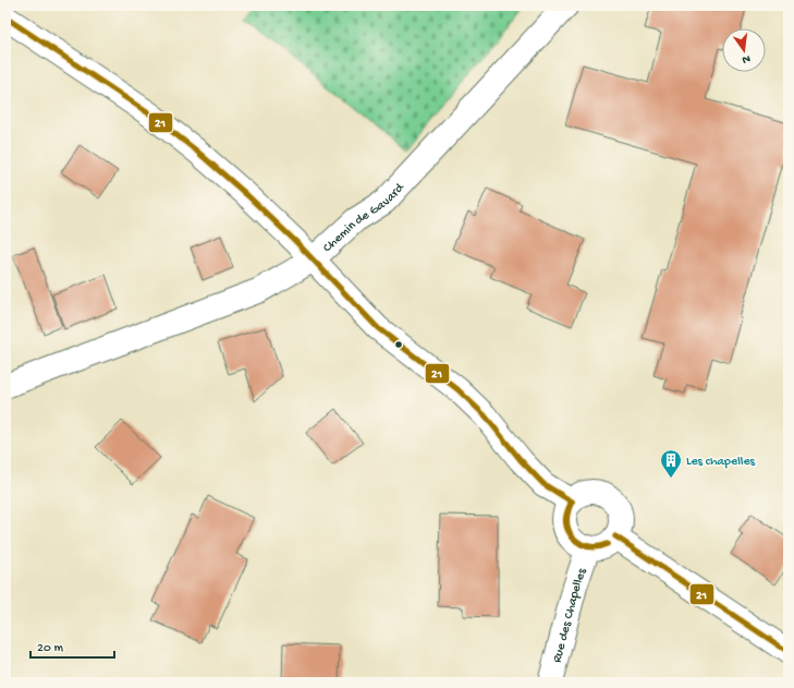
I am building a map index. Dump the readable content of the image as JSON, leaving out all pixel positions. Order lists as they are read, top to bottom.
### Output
{
  "streets": {
    "street": ["Chemin de Gavard", "Rue des Chapelles"]
  },
  "places": {
    "building": ["Les chapelles"]
  },
  "lines": ["transit line 21"],
  "scale_bar": "20 m",
  "north": "bottom"
}
